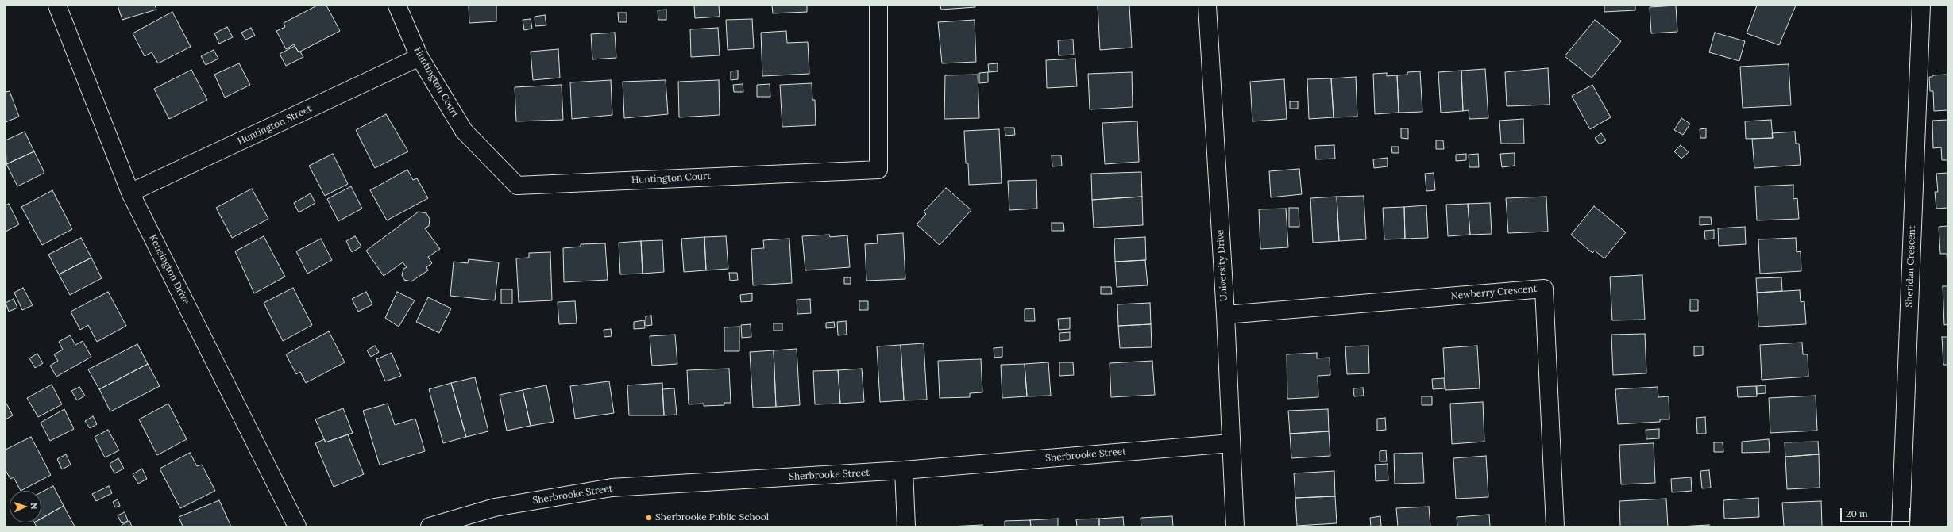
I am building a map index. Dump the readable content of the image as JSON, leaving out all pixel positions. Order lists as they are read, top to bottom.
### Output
{
  "streets": {
    "street": [
      "Huntington Court",
      "Huntington Street",
      "University Drive",
      "Sheridan Crescent",
      "Kensington Drive",
      "Newberry Crescent",
      "Sherbrooke Street"
    ]
  },
  "crossings": [
    ["Huntington Court", "Huntington Street"],
    ["Huntington Street", "Kensington Drive"],
    ["University Drive", "Newberry Crescent"],
    ["University Drive", "Sherbrooke Street"]
  ],
  "places": ["Sherbrooke Public School"],
  "scale_bar": "20 m",
  "north": "right"
}
